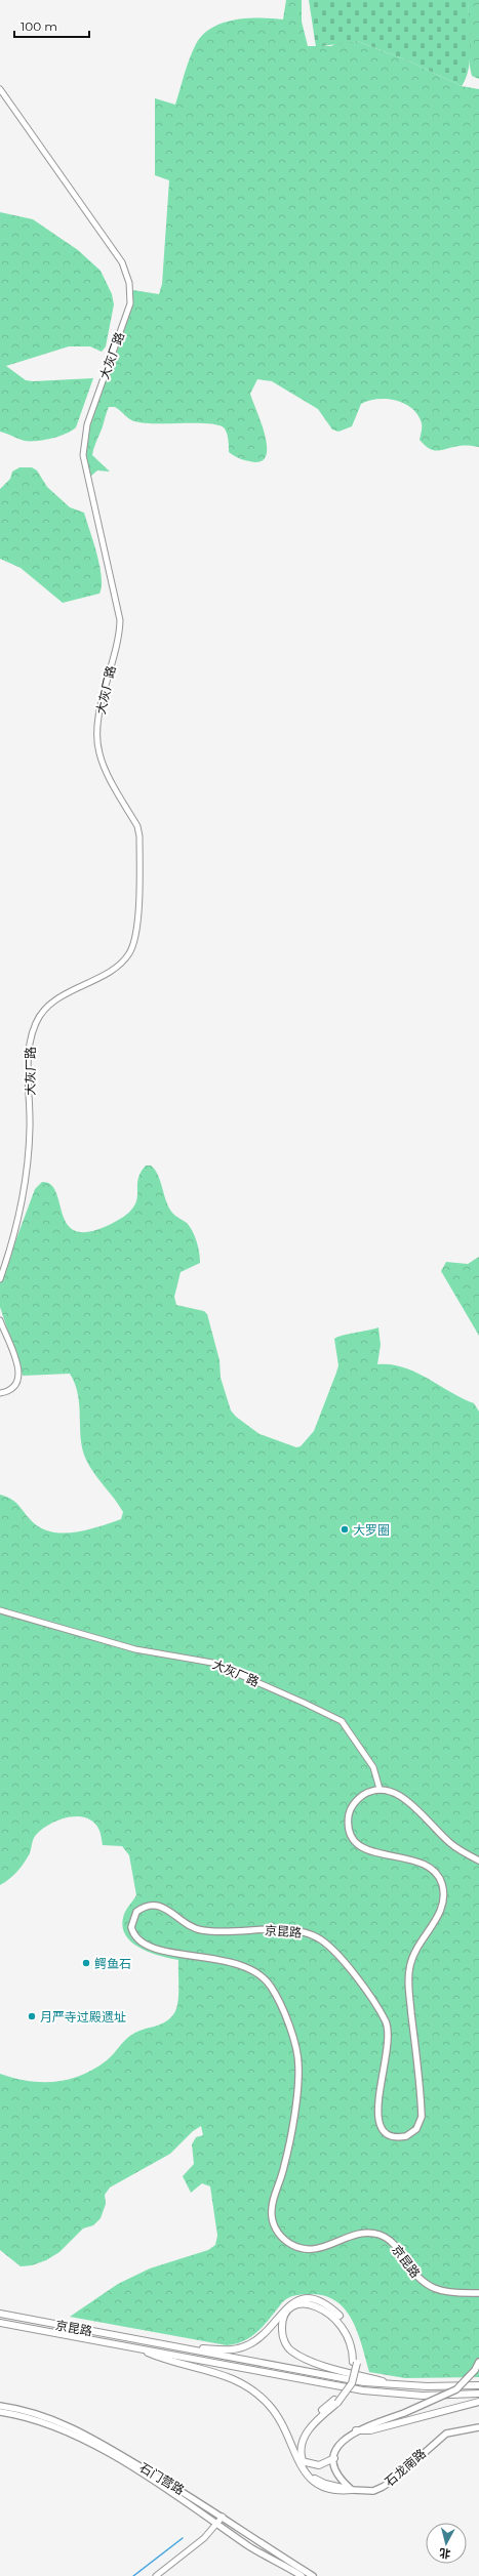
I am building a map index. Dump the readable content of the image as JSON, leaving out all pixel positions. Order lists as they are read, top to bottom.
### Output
{
  "streets": {
    "highway": ["京昆路"],
    "main road": ["石龙南路", "石门营路"],
    "street": ["大灰厂路"]
  },
  "crossings": [
    ["大灰厂路", "京昆路"]
  ],
  "places": ["大罗圈", "鳄鱼石", "月严寺过殿遗址"],
  "scale_bar": "100 m",
  "north": "bottom"
}
